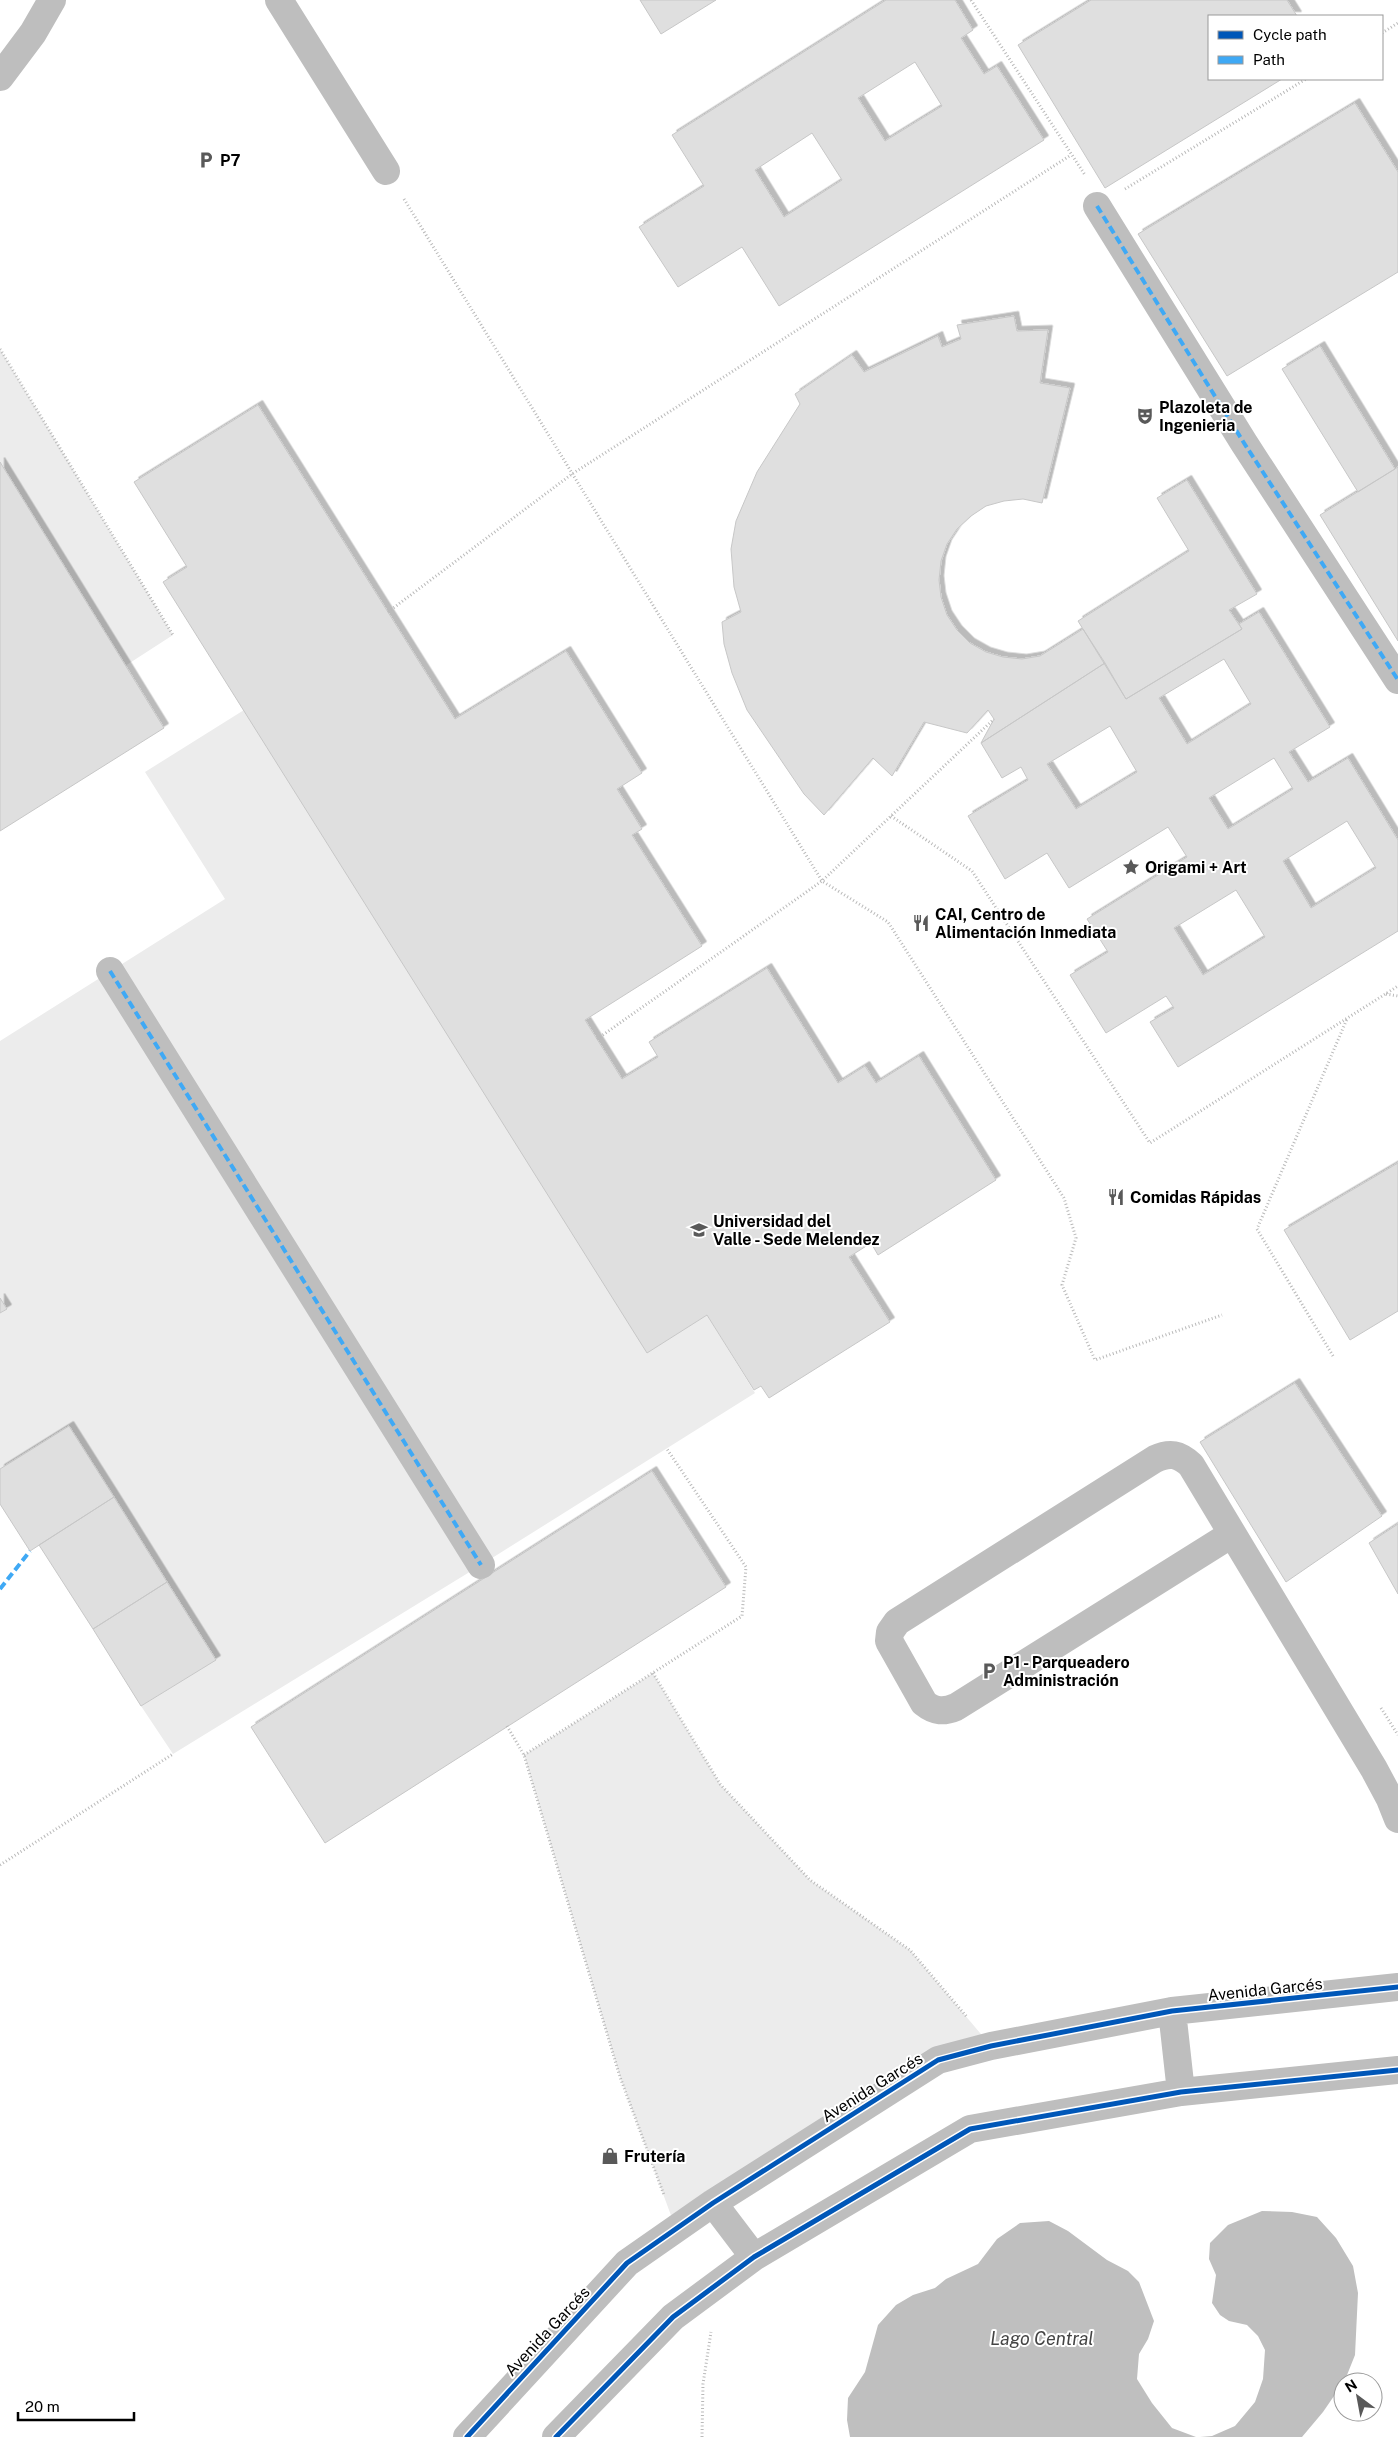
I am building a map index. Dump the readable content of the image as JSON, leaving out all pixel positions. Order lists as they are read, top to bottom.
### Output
{
  "streets": {
    "street": ["Avenida Garcés"]
  },
  "water": ["Lago Central"],
  "places": {
    "parking": ["P7", "P1 - Parqueadero Administración"],
    "theatre": ["Plazoleta de Ingenieria"],
    "place": ["Origami + Art"],
    "restaurant": ["CAI, Centro de Alimentación Inmediata", "Comidas Rápidas"],
    "school or university": ["Universidad del Valle - Sede Melendez"],
    "shop": ["Frutería"]
  },
  "legend": ["Cycle path", "Path"],
  "scale_bar": "20 m",
  "north": "top left"
}
